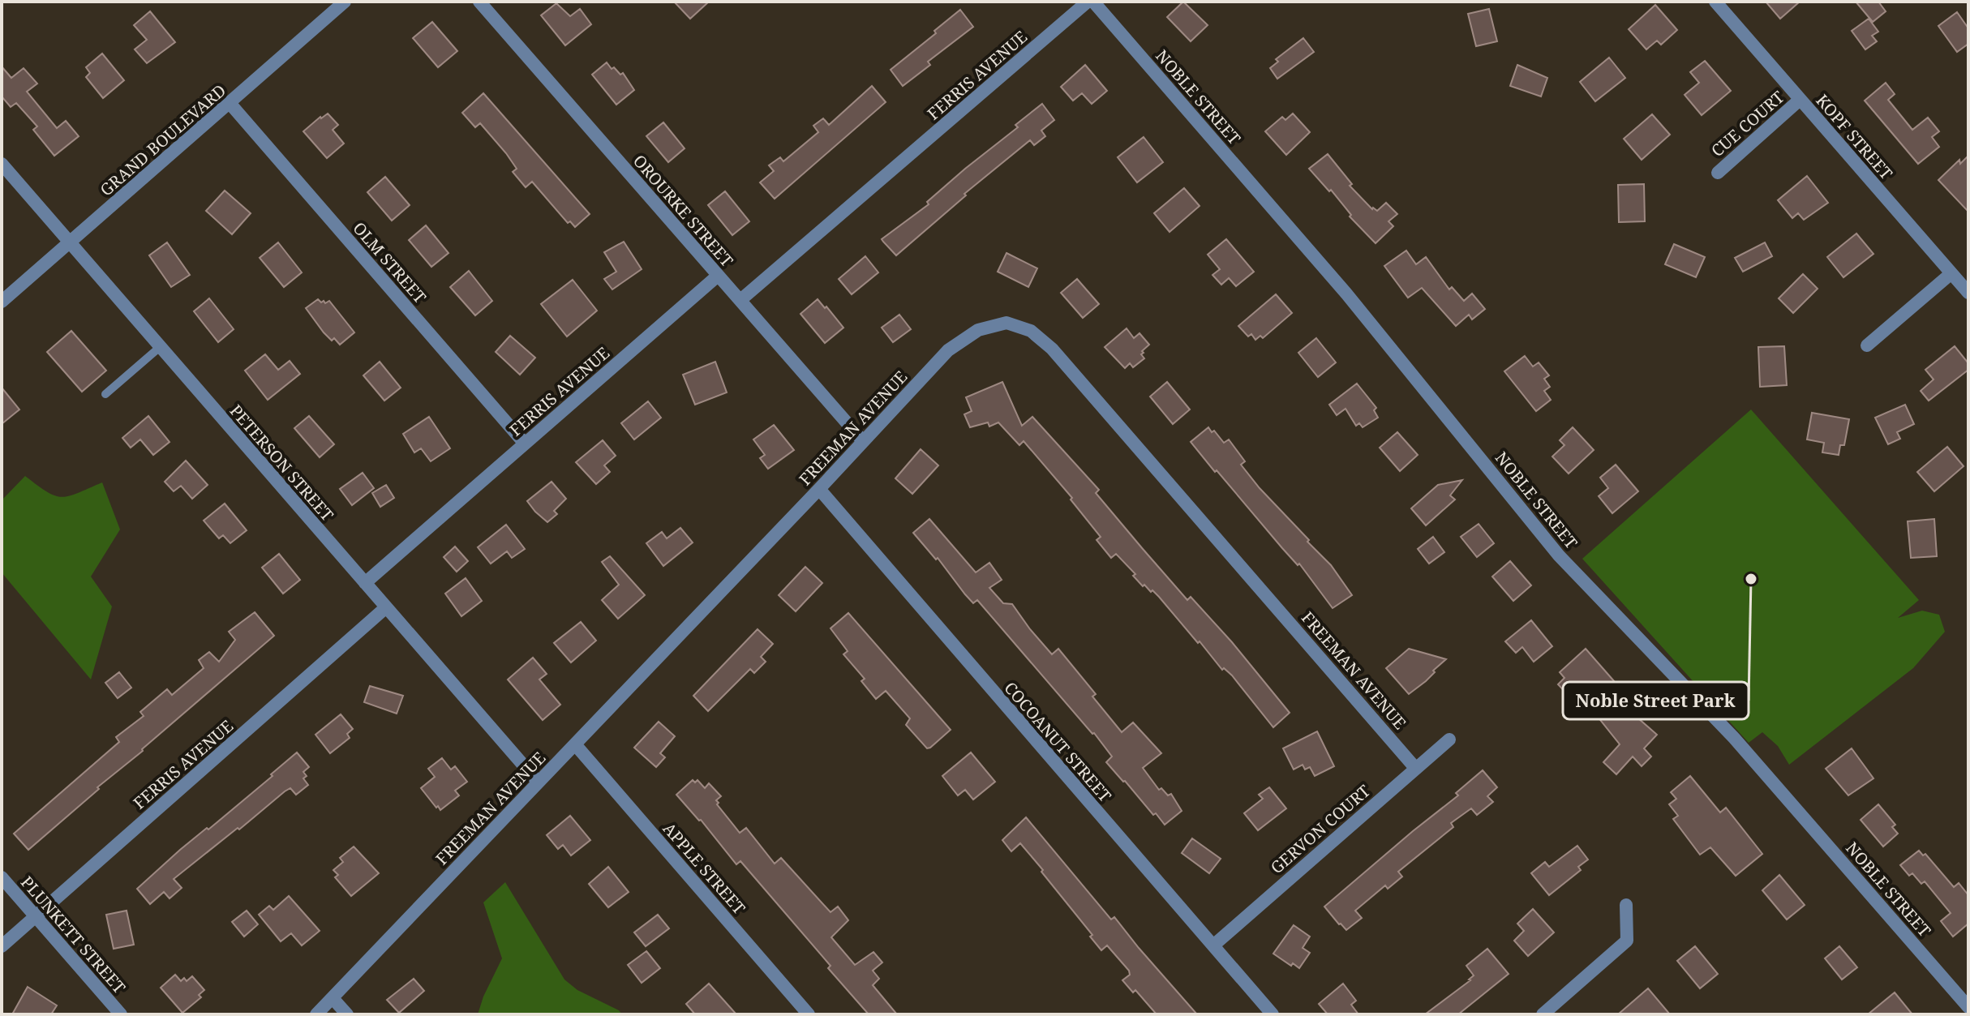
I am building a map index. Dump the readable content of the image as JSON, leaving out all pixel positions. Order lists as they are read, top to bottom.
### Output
{
  "streets": {
    "street": [
      "FERRIS AVENUE",
      "NOBLE STREET",
      "CUE COURT",
      "KOPF STREET",
      "GRAND BOULEVARD",
      "OROURKE STREET",
      "OLM STREET",
      "FREEMAN AVENUE",
      "PETERSON STREET",
      "COCOANUT STREET",
      "GERVON COURT",
      "APPLE STREET",
      "PLUNKETT STREET"
    ]
  },
  "crossings": [
    ["FERRIS AVENUE", "OROURKE STREET"],
    ["FERRIS AVENUE", "OLM STREET"],
    ["FERRIS AVENUE", "PETERSON STREET"],
    ["FERRIS AVENUE", "PLUNKETT STREET"],
    ["CUE COURT", "KOPF STREET"],
    ["GRAND BOULEVARD", "OLM STREET"],
    ["GRAND BOULEVARD", "PETERSON STREET"],
    ["OROURKE STREET", "FREEMAN AVENUE"],
    ["FREEMAN AVENUE", "PETERSON STREET"],
    ["FREEMAN AVENUE", "COCOANUT STREET"],
    ["FREEMAN AVENUE", "GERVON COURT"],
    ["FREEMAN AVENUE", "APPLE STREET"],
    ["COCOANUT STREET", "GERVON COURT"]
  ],
  "places": ["Noble Street Park"]
}
